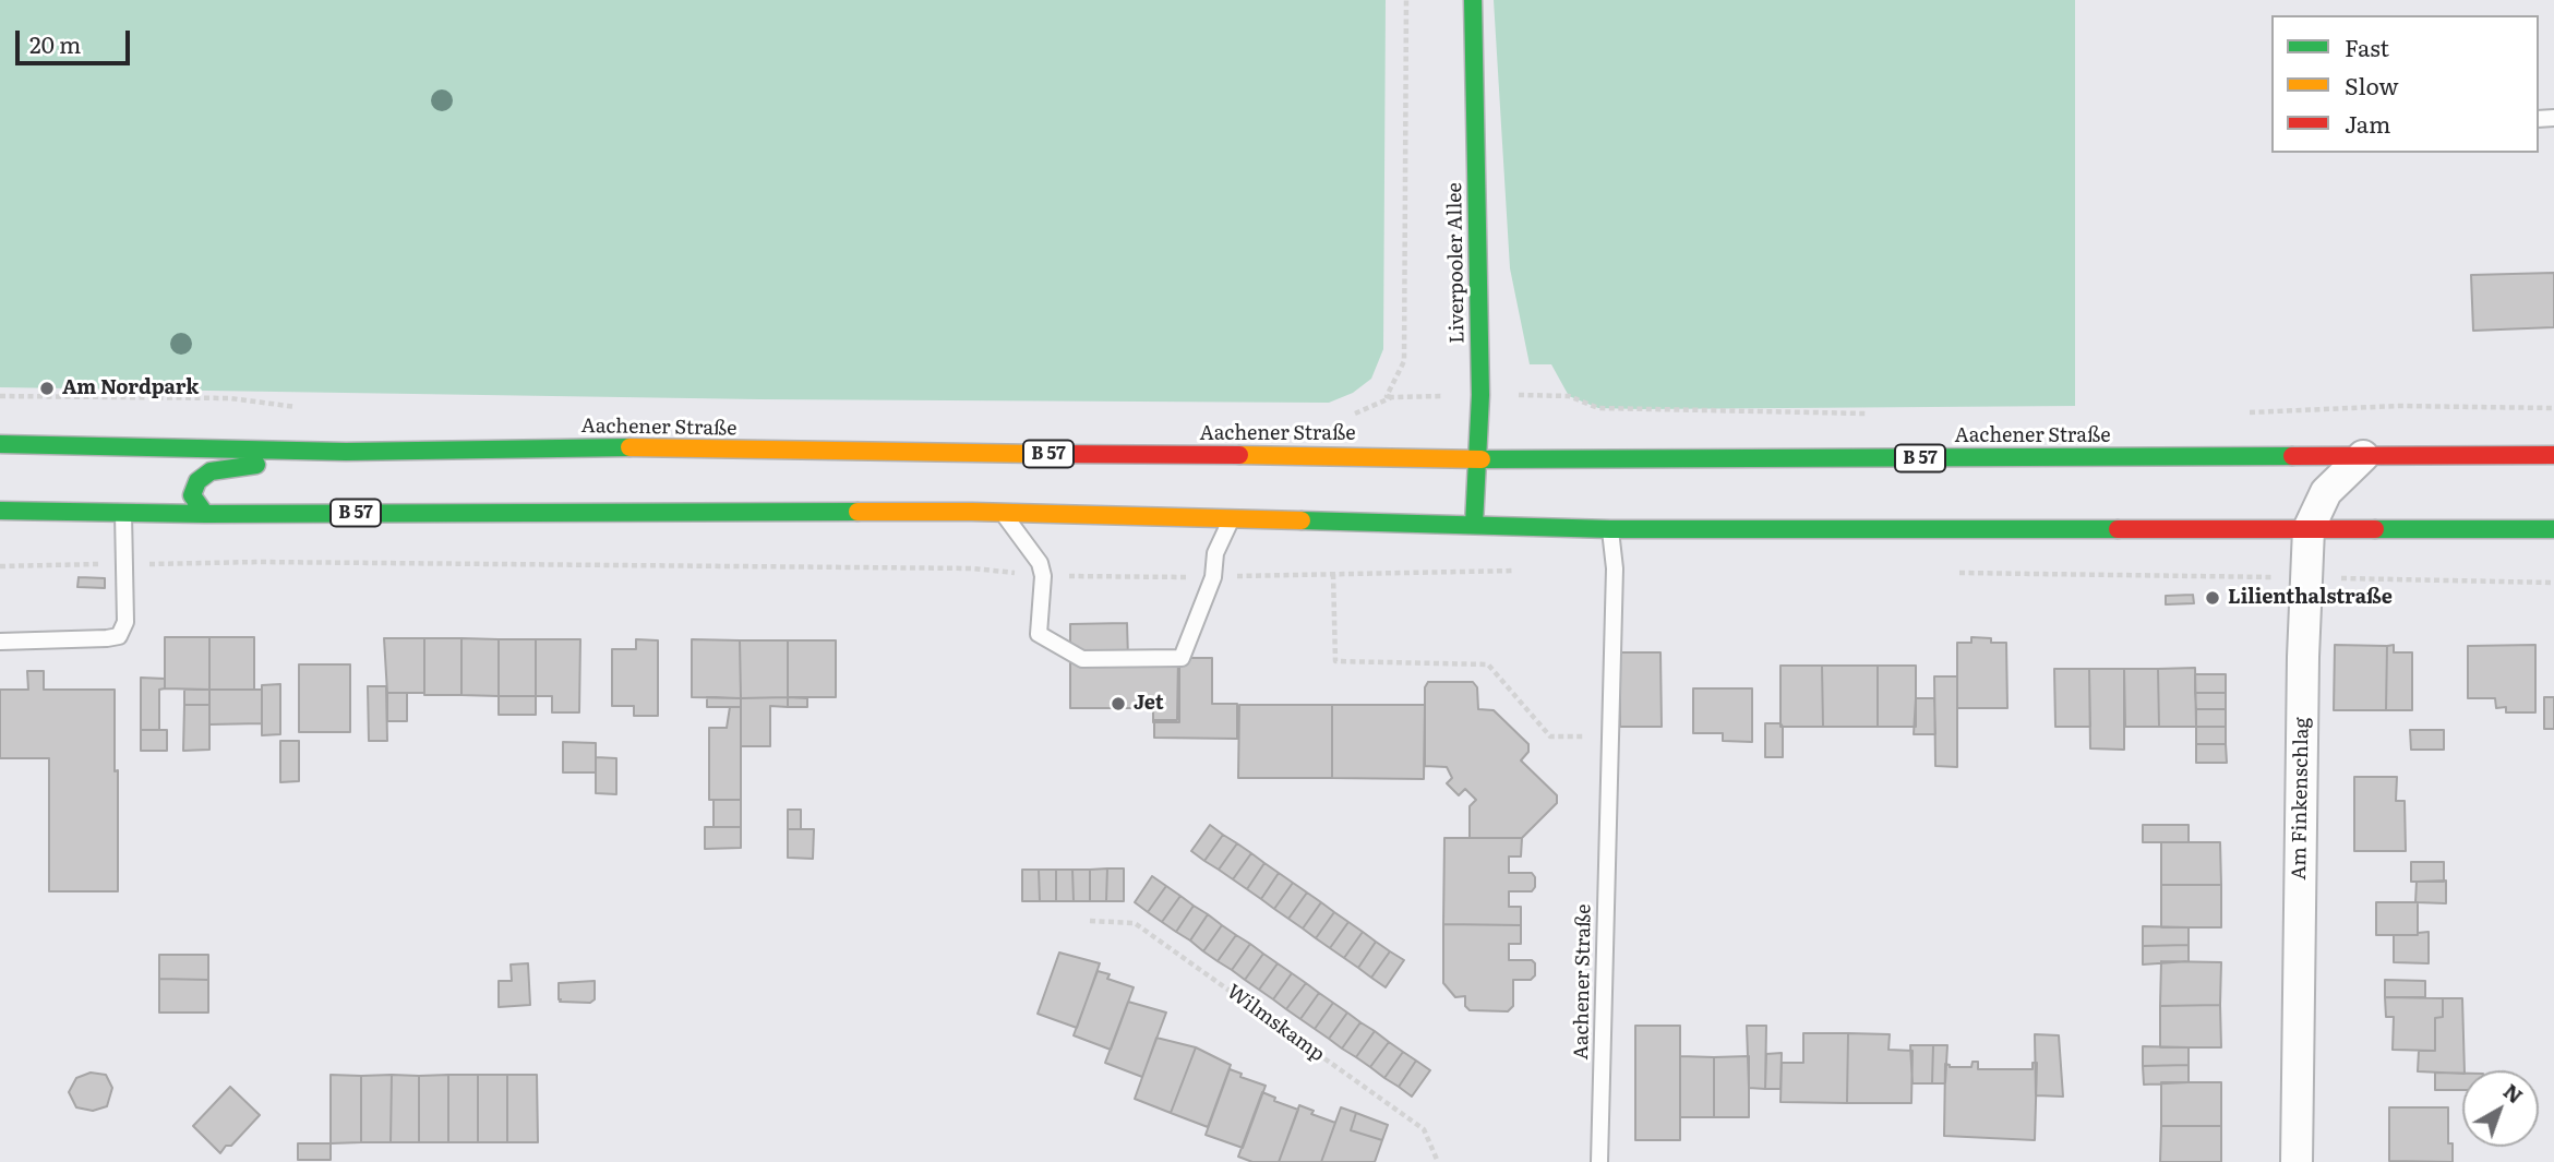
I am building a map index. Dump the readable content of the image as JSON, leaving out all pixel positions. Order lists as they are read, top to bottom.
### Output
{
  "streets": {
    "main road": ["Liverpooler Allee", "Aachener Straße", "B 57"],
    "street": ["Am Finkenschlag"],
    "path": ["Wilmskamp"]
  },
  "crossings": [
    ["Liverpooler Allee", "Aachener Straße"],
    ["Liverpooler Allee", "B 57"],
    ["Aachener Straße", "B 57"],
    ["Aachener Straße", "Am Finkenschlag"],
    ["B 57", "Am Finkenschlag"]
  ],
  "places": ["Am Nordpark", "Lilienthalstraße", "Jet"],
  "legend": ["Fast", "Slow", "Jam"],
  "scale_bar": "20 m",
  "north": "top right"
}
